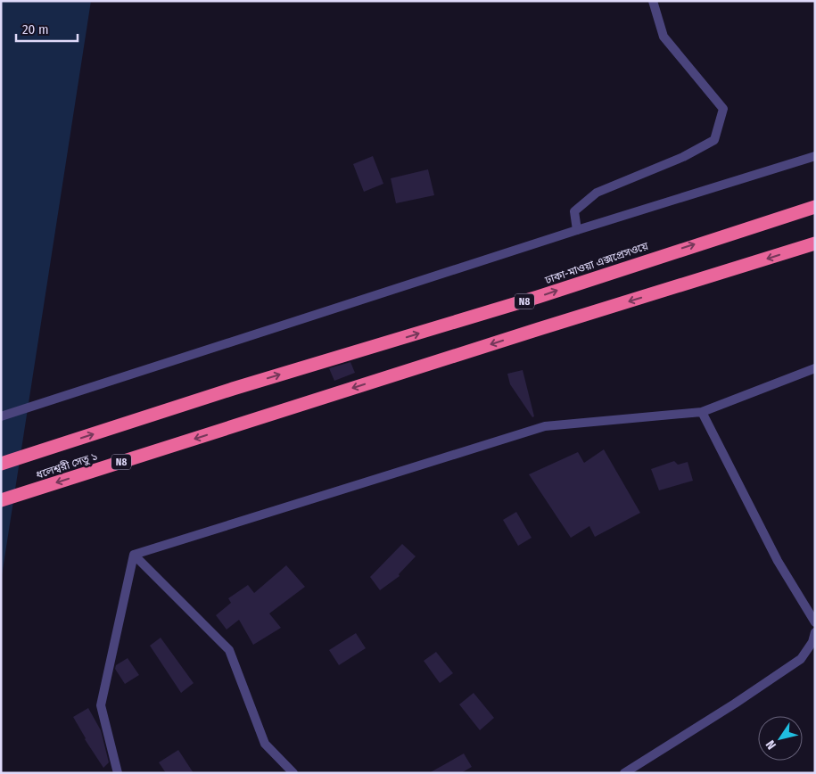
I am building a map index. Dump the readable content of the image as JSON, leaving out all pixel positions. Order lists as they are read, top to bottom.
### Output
{
  "streets": {
    "highway": ["ঢাকা-মাওয়া এক্সপ্রেসওয়ে", "N8", "ধলেশ্বরী সেতু ১"]
  },
  "crossings": [
    ["ঢাকা-মাওয়া এক্সপ্রেসওয়ে", "ধলেশ্বরী সেতু ১"]
  ],
  "one_way": ["ঢাকা-মাওয়া এক্সপ্রেসওয়ে"],
  "scale_bar": "20 m",
  "north": "bottom left"
}
